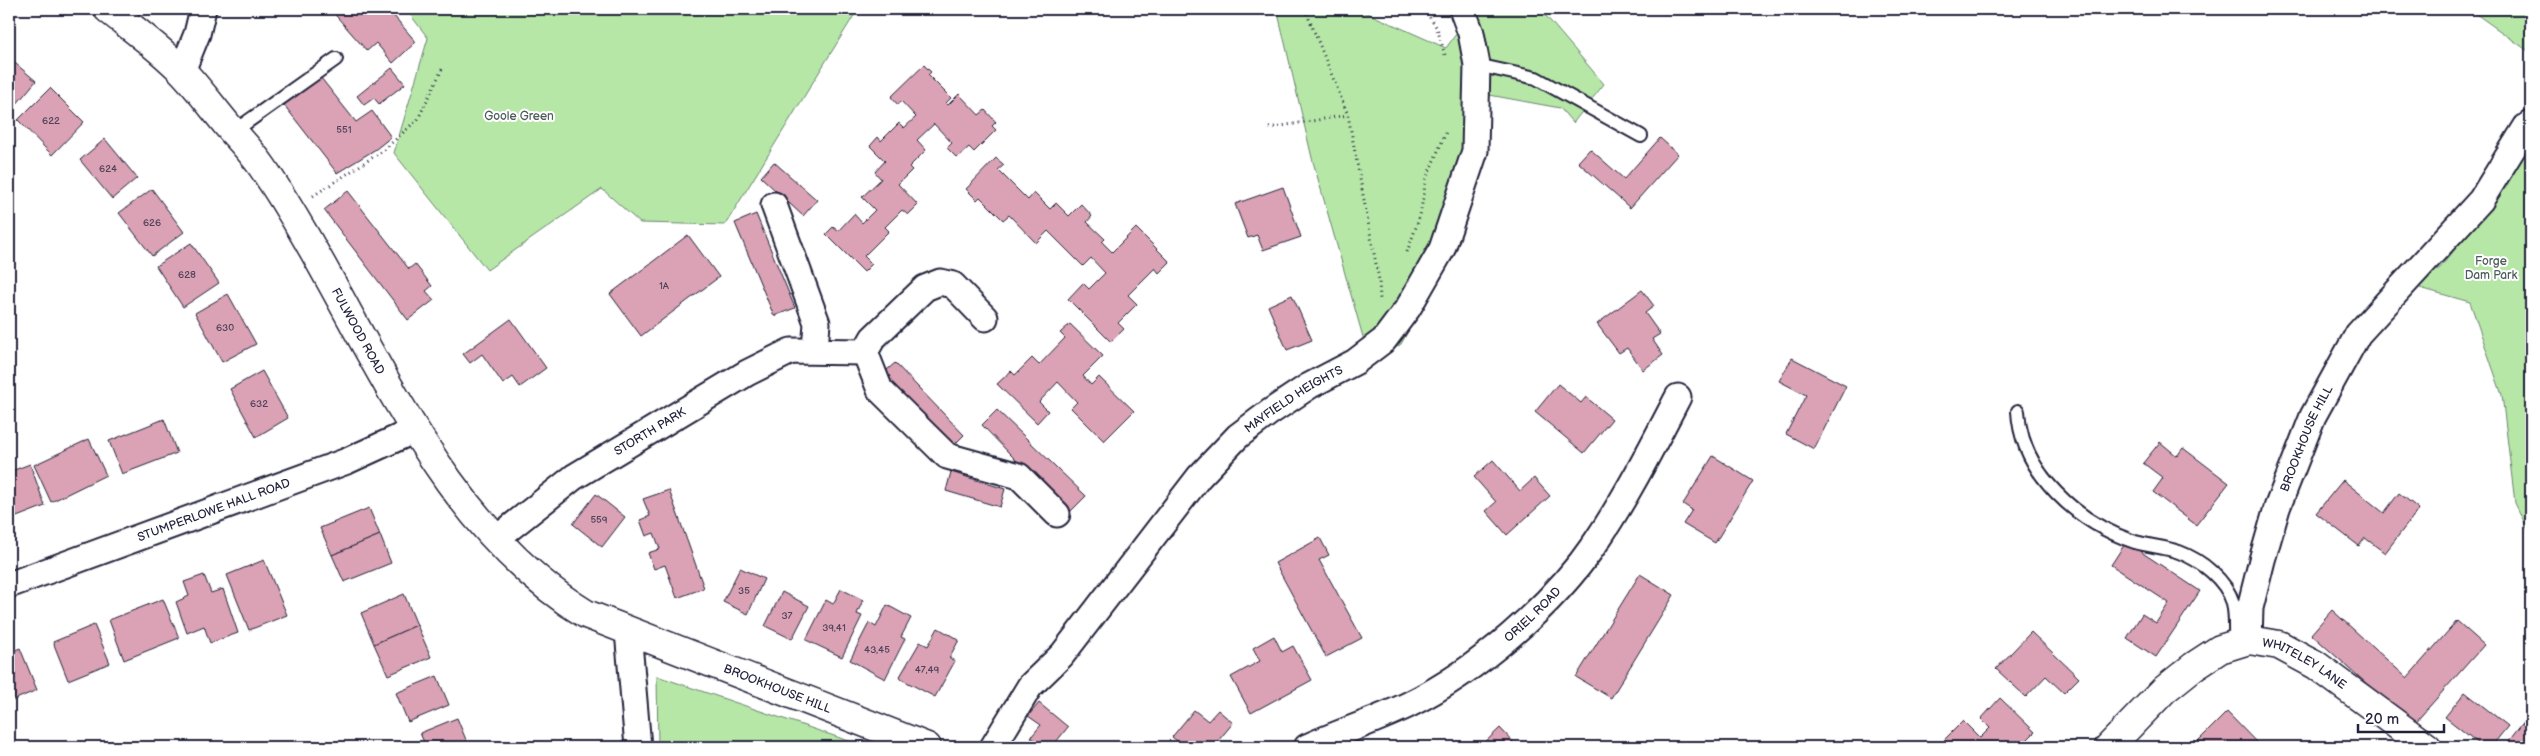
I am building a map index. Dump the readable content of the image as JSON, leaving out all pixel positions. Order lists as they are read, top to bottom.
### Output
{
  "streets": {
    "street": [
      "FULWOOD ROAD",
      "MAYFIELD HEIGHTS",
      "STORTH PARK",
      "BROOKHOUSE HILL",
      "STUMPERLOWE HALL ROAD",
      "ORIEL ROAD",
      "WHITELEY LANE"
    ]
  },
  "crossings": [
    ["FULWOOD ROAD", "STORTH PARK"],
    ["FULWOOD ROAD", "BROOKHOUSE HILL"],
    ["FULWOOD ROAD", "STUMPERLOWE HALL ROAD"],
    ["BROOKHOUSE HILL", "WHITELEY LANE"]
  ],
  "parks": ["Goole Green", "Forge Dam Park"],
  "house_numbers": [
    "622",
    "551",
    "624",
    "626",
    "628",
    "1A",
    "630",
    "632",
    "559",
    "35",
    "37",
    "39,41",
    "43,45",
    "47,49"
  ],
  "scale_bar": "20 m"
}
